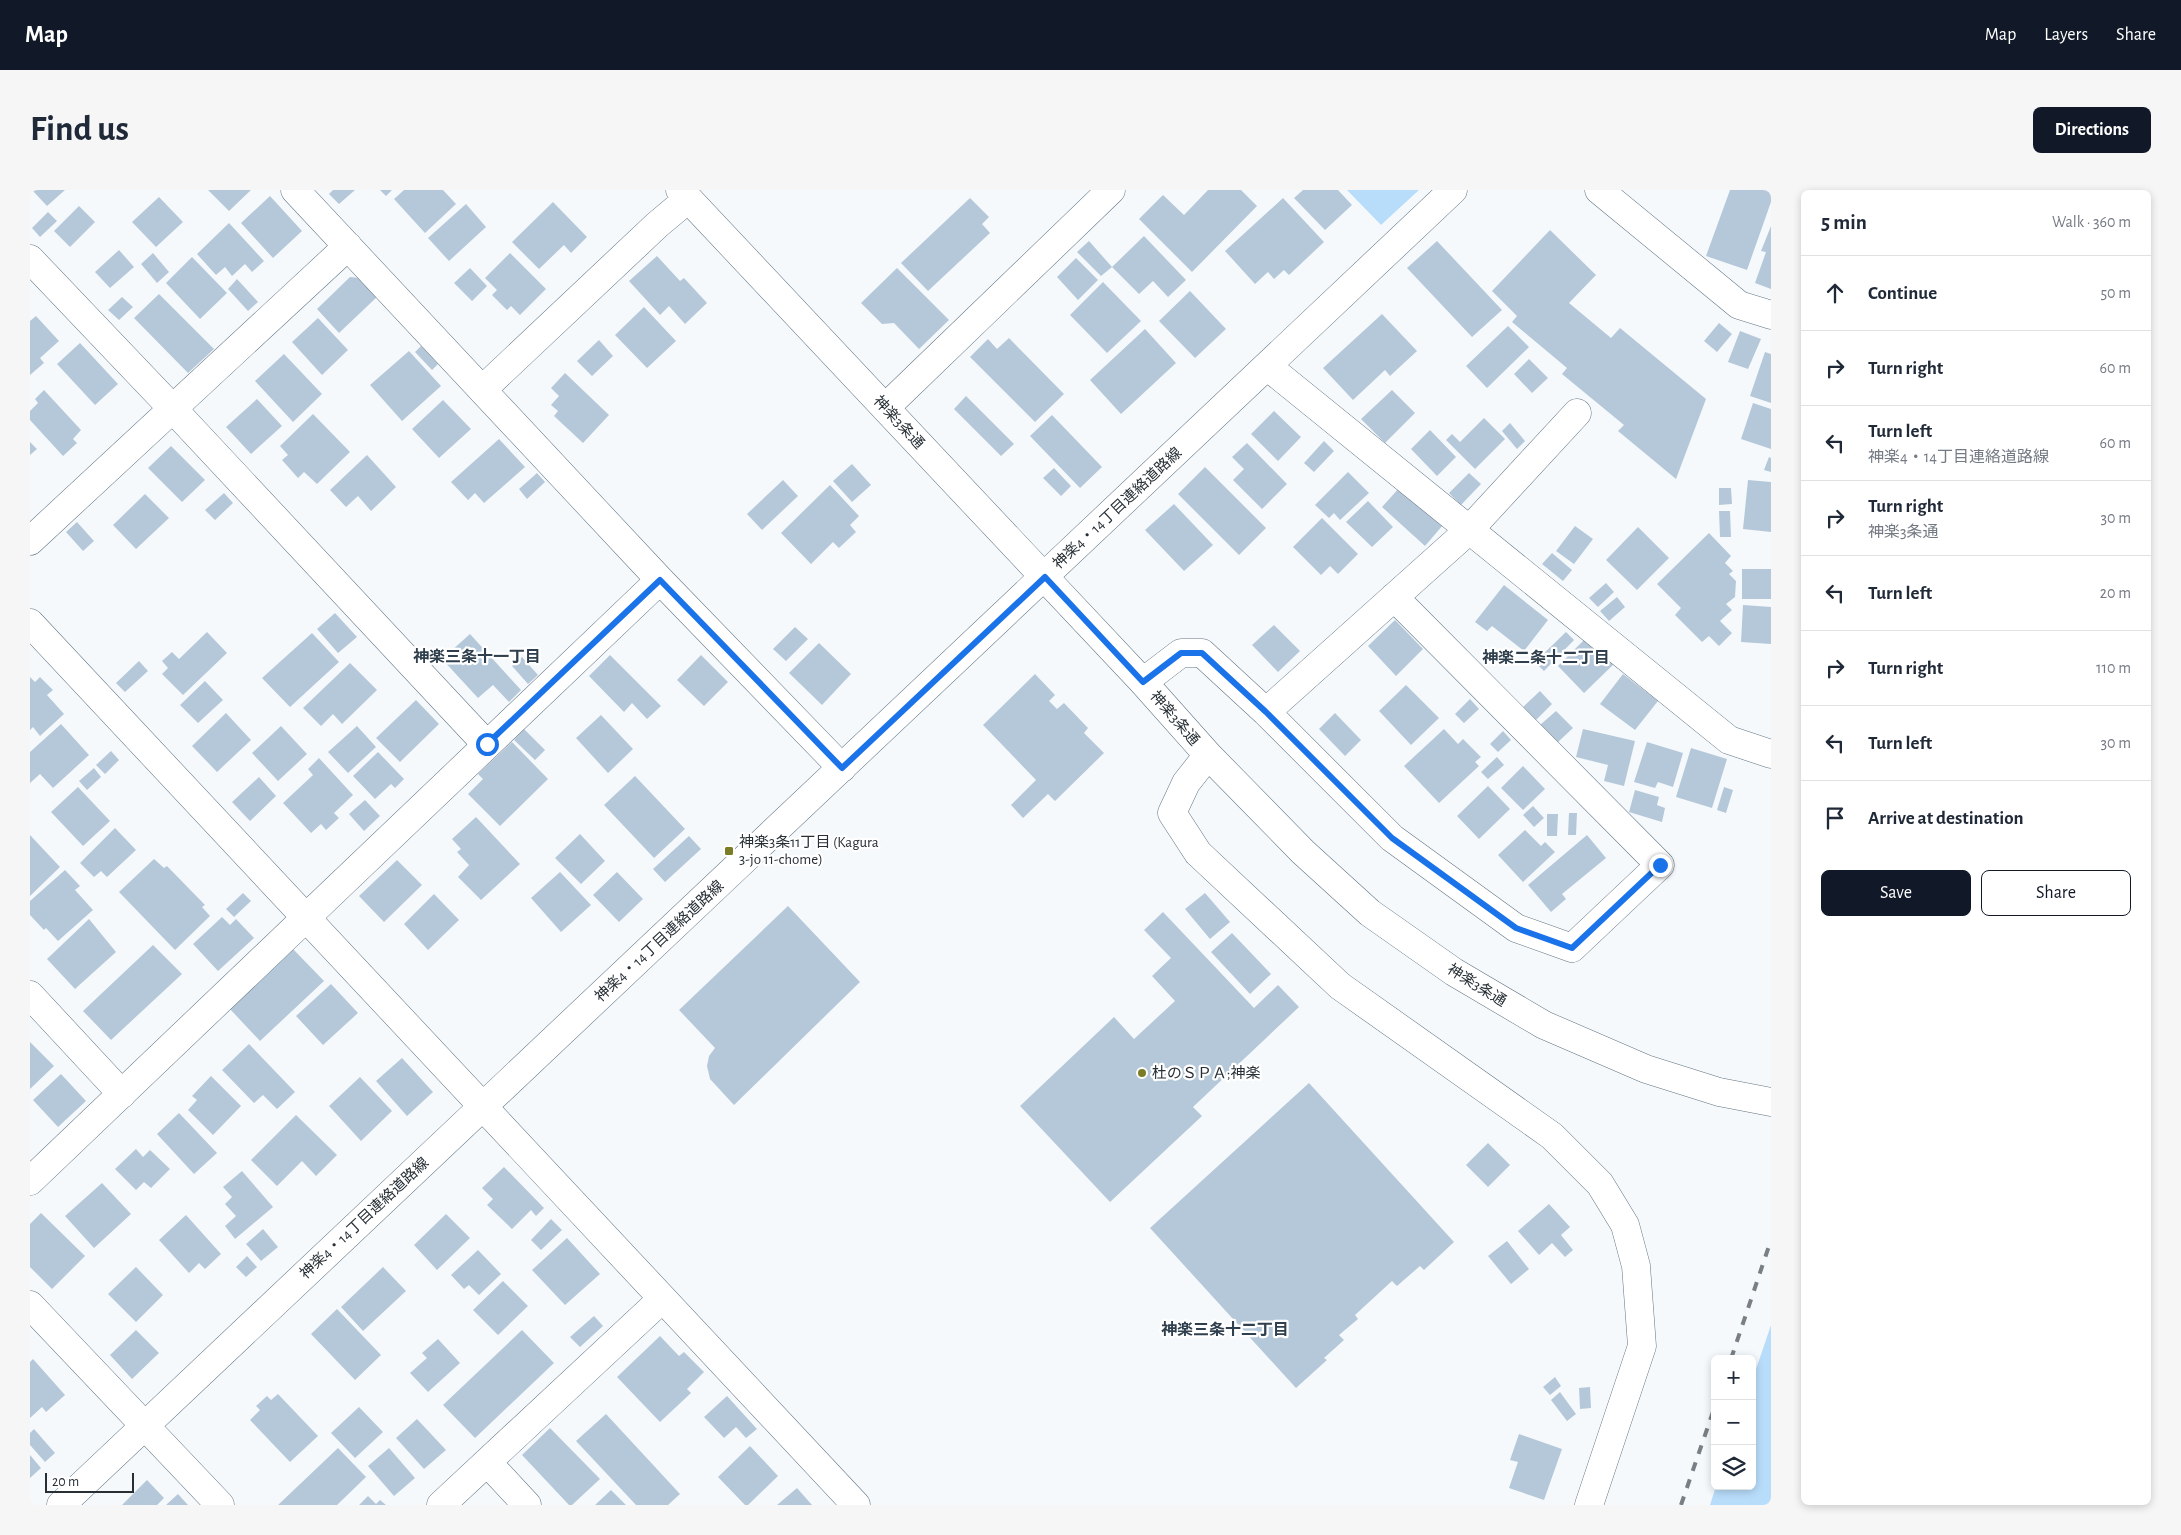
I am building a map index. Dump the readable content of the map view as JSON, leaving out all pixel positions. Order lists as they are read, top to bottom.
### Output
{
  "streets": {
    "street": ["神楽3条通", "神楽4・14丁目連絡道路線"]
  },
  "crossings": [
    ["神楽3条通", "神楽4・14丁目連絡道路線"]
  ],
  "districts": ["神楽三条十一丁目", "神楽二条十二丁目", "神楽三条十二丁目"],
  "places": {
    "transit": ["神楽3条11丁目 (Kagura 3-jo 11-chome)"],
    "other": ["杜のＳＰＡ;神楽"]
  },
  "scale_bar": "20 m",
  "page": {
    "header": "Map",
    "nav": ["Map", "Layers", "Share"],
    "buttons": [
      "Directions",
      ["Save", "Share"]
    ],
    "title": "Find us",
    "heading": ["5 min", "Walk · 360 m"],
    "list": [
      ["Continue", "50 m"],
      ["Turn right", "60 m"],
      ["Turn left", "神楽4・14丁目連絡道路線", "60 m"],
      ["Turn right", "神楽3条通", "30 m"],
      ["Turn left", "20 m"],
      ["Turn right", "110 m"],
      ["Turn left", "30 m"],
      "Arrive at destination"
    ],
    "map_buttons": ["+", "−"],
    "scale": "20 m"
  }
}
